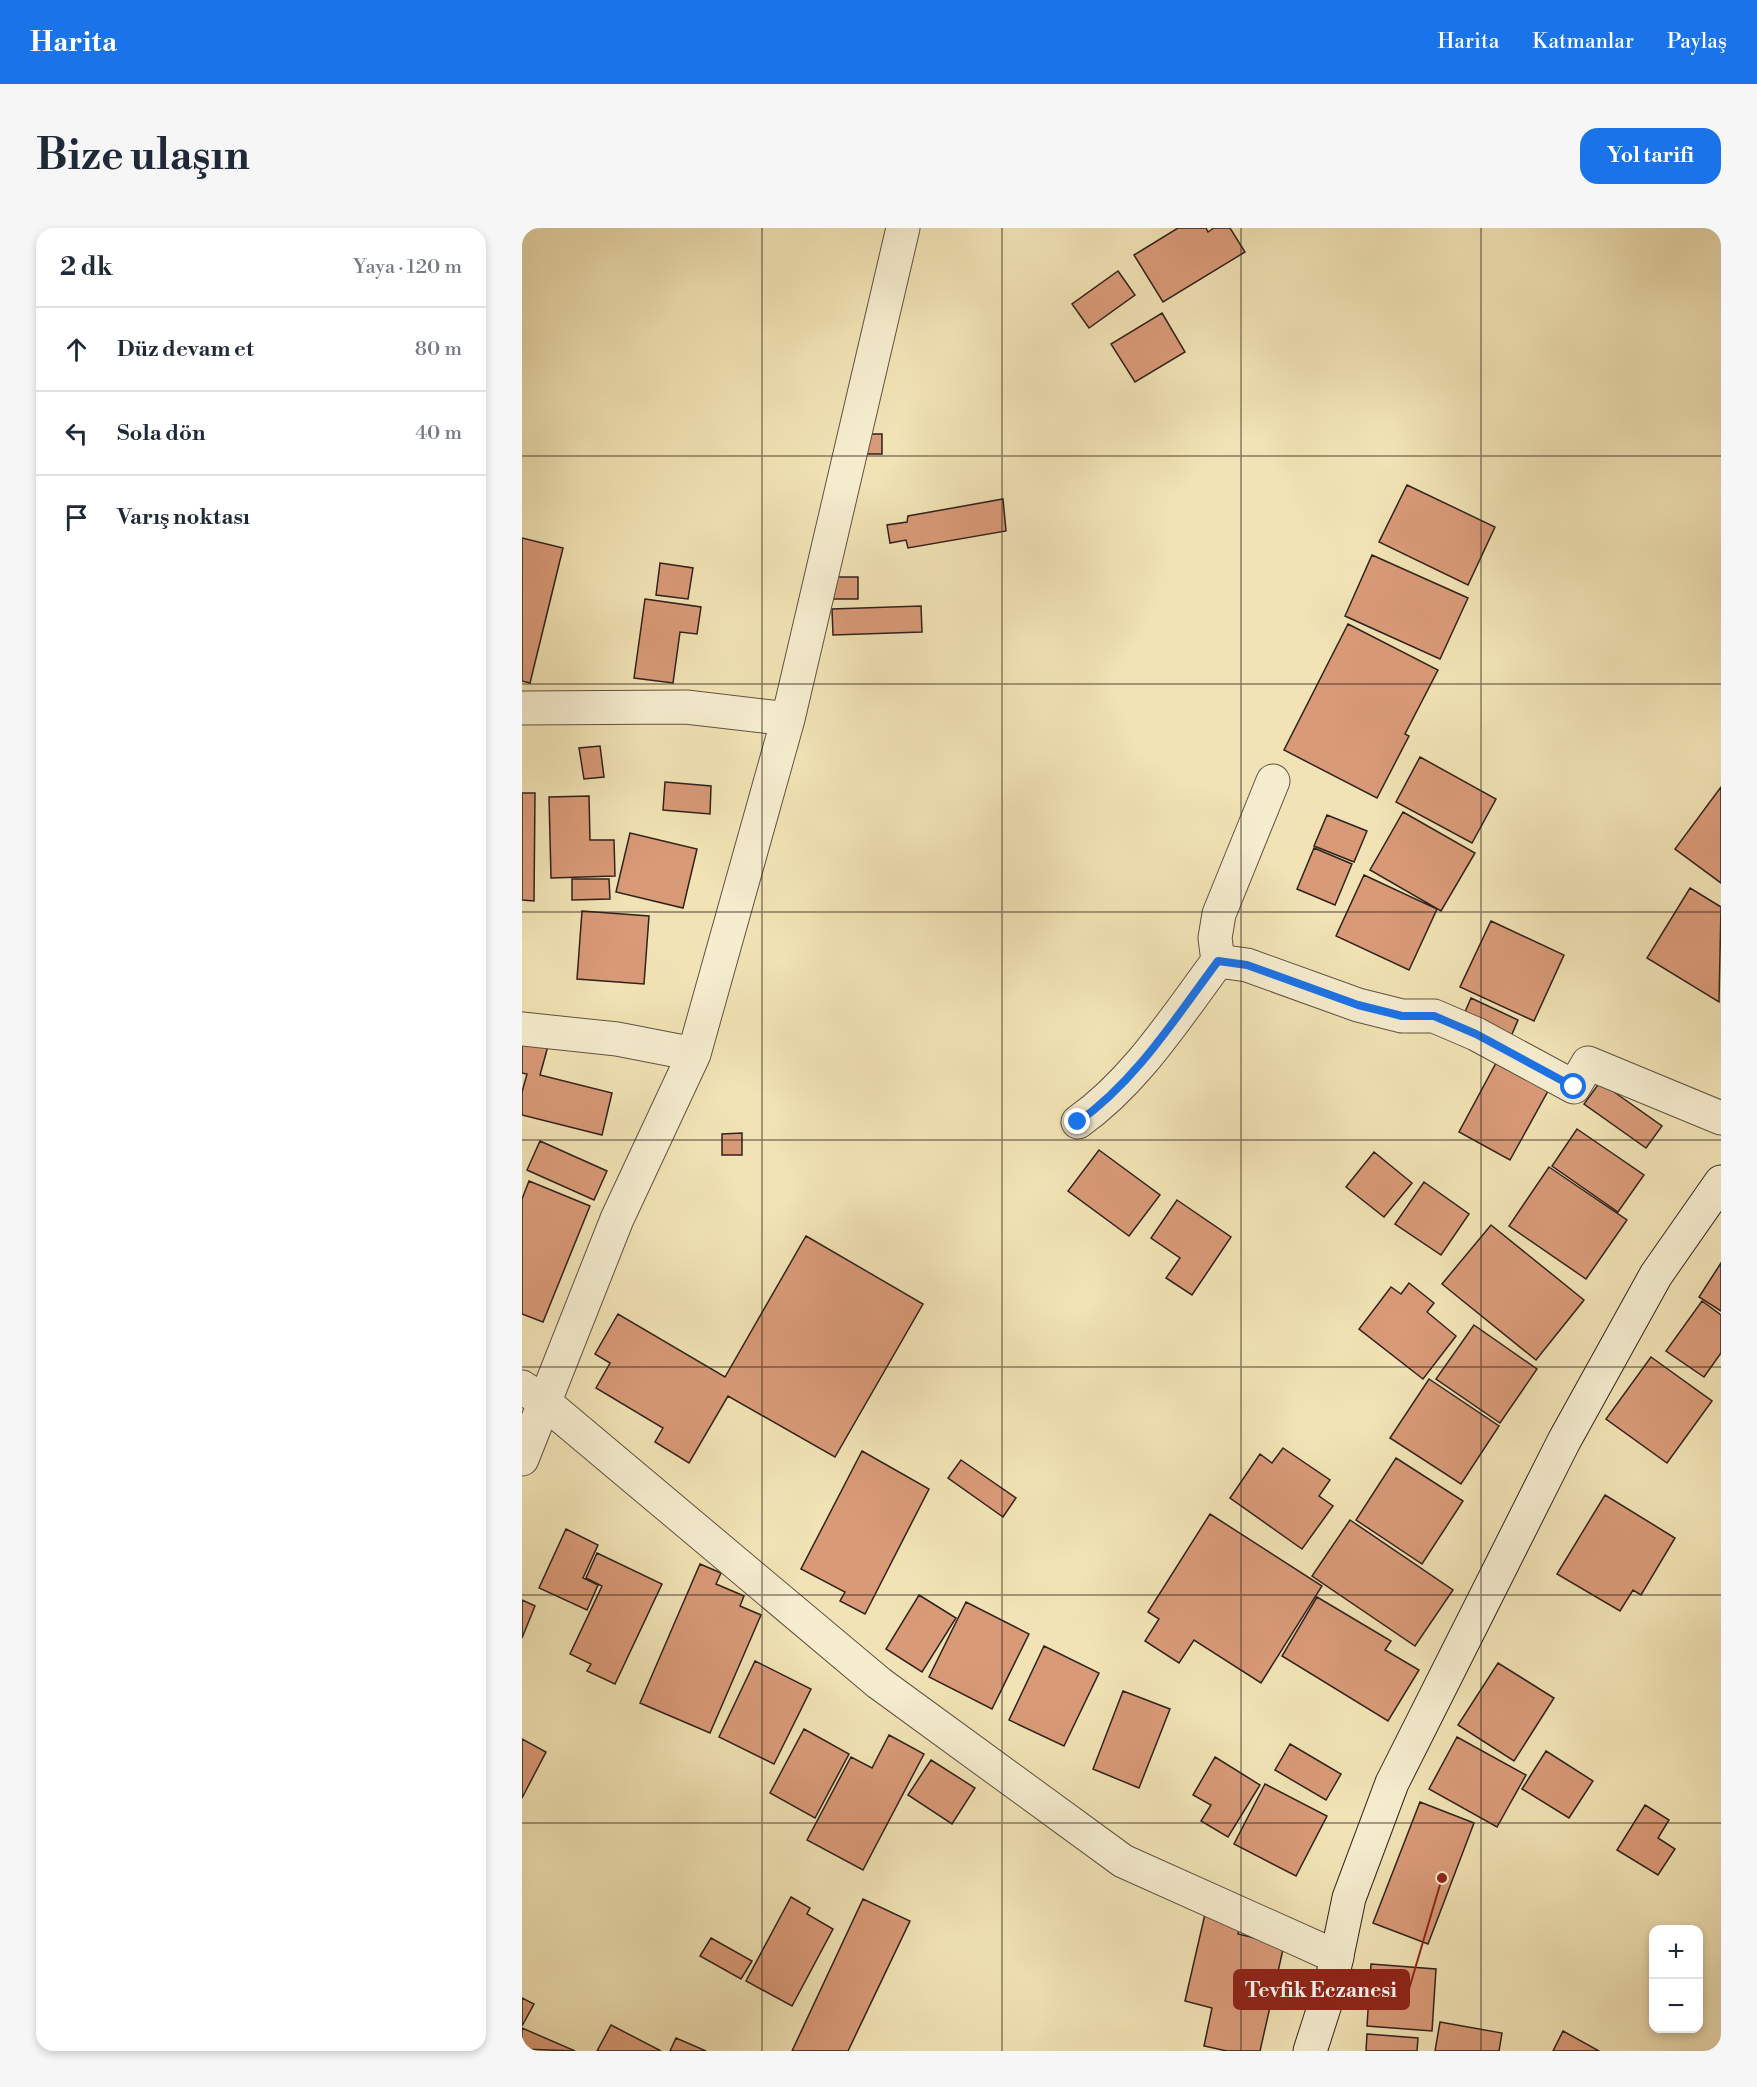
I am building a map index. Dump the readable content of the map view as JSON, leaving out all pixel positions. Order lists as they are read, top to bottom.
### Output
{
  "places": ["Tevfik Eczanesi"],
  "page": {
    "header": "Harita",
    "nav": ["Harita", "Katmanlar", "Paylaş"],
    "buttons": "Yol tarifi",
    "title": "Bize ulaşın",
    "heading": ["2 dk", "Yaya · 120 m"],
    "list": [
      ["Düz devam et", "80 m"],
      ["Sola dön", "40 m"],
      "Varış noktası"
    ],
    "map_buttons": ["+", "−"]
  }
}
